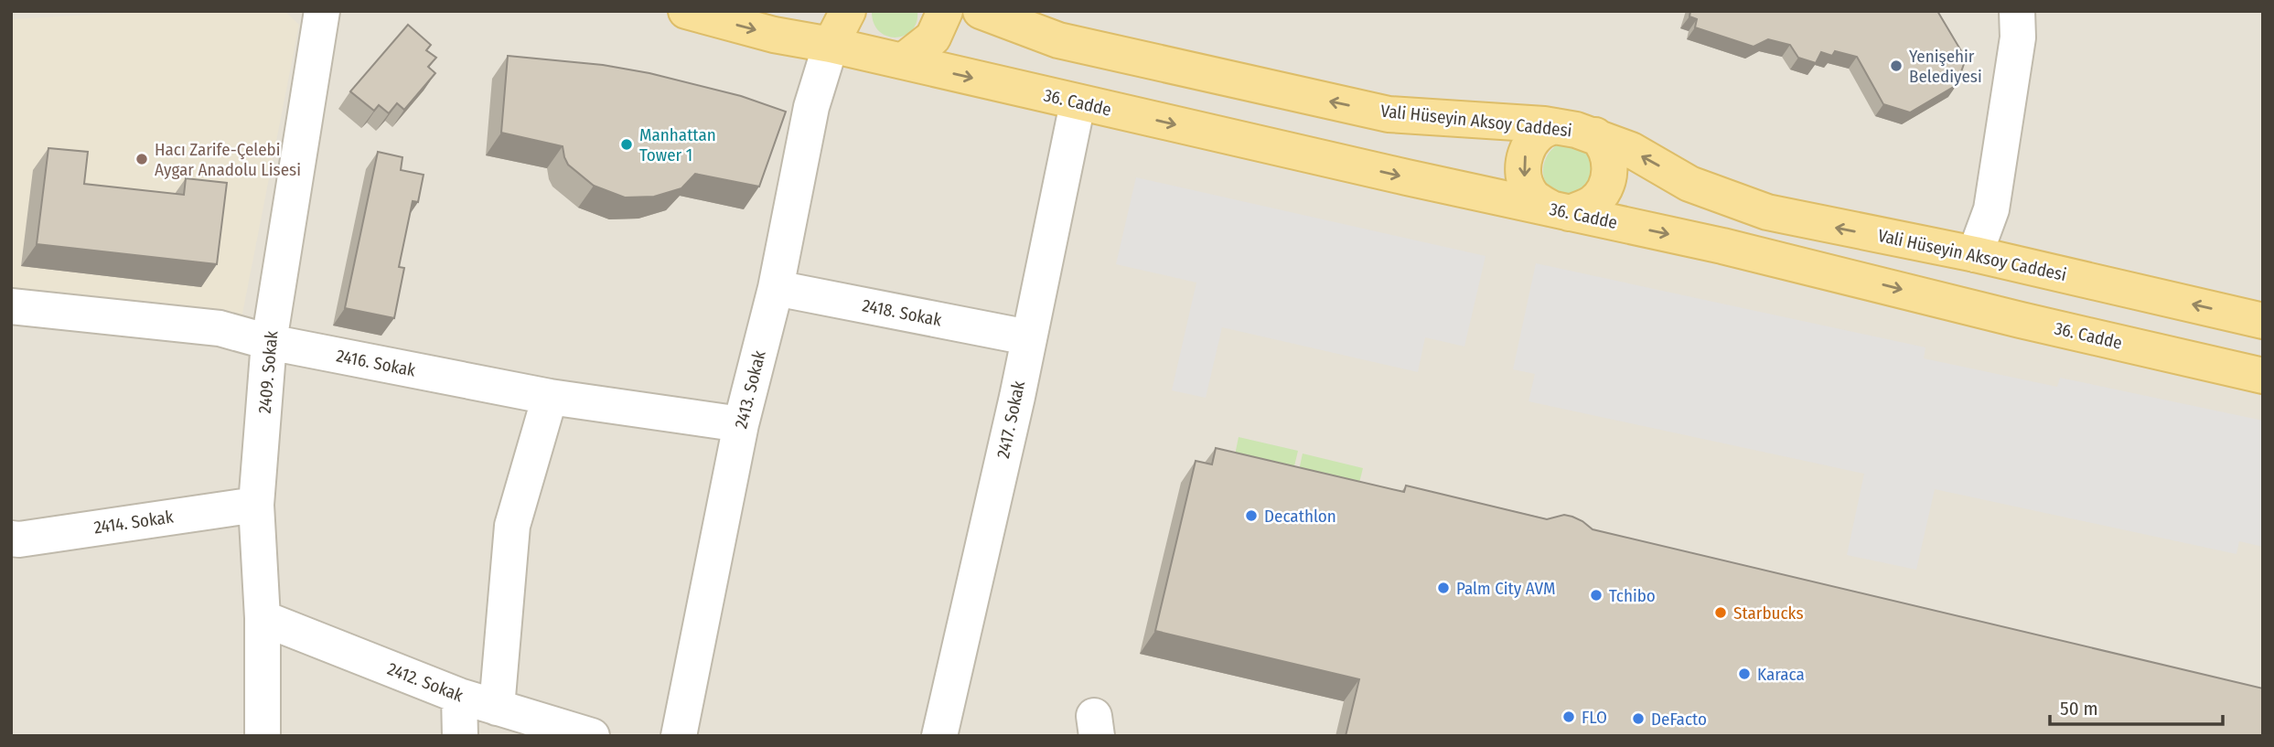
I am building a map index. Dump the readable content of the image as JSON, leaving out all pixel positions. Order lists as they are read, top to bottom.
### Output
{
  "streets": {
    "main road": ["36. Cadde", "Vali Hüseyin Aksoy Caddesi"],
    "street": [
      "2418. Sokak",
      "2416. Sokak",
      "2409. Sokak",
      "2413. Sokak",
      "2417. Sokak",
      "2414. Sokak",
      "2412. Sokak"
    ]
  },
  "crossings": [
    ["36. Cadde", "Vali Hüseyin Aksoy Caddesi"],
    ["36. Cadde", "2413. Sokak"],
    ["36. Cadde", "2417. Sokak"],
    ["2418. Sokak", "2413. Sokak"],
    ["2418. Sokak", "2417. Sokak"],
    ["2416. Sokak", "2409. Sokak"],
    ["2416. Sokak", "2413. Sokak"],
    ["2409. Sokak", "2414. Sokak"],
    ["2409. Sokak", "2412. Sokak"]
  ],
  "one_way": ["36. Cadde", "Vali Hüseyin Aksoy Caddesi"],
  "places": [
    "Yenişehir Belediyesi",
    "Manhattan Tower 1",
    "Hacı Zarife-Çelebi Aygar Anadolu Lisesi",
    "Decathlon",
    "Palm City AVM",
    "Tchibo",
    "Starbucks",
    "Karaca",
    "FLO",
    "DeFacto"
  ],
  "scale_bar": "50 m"
}
